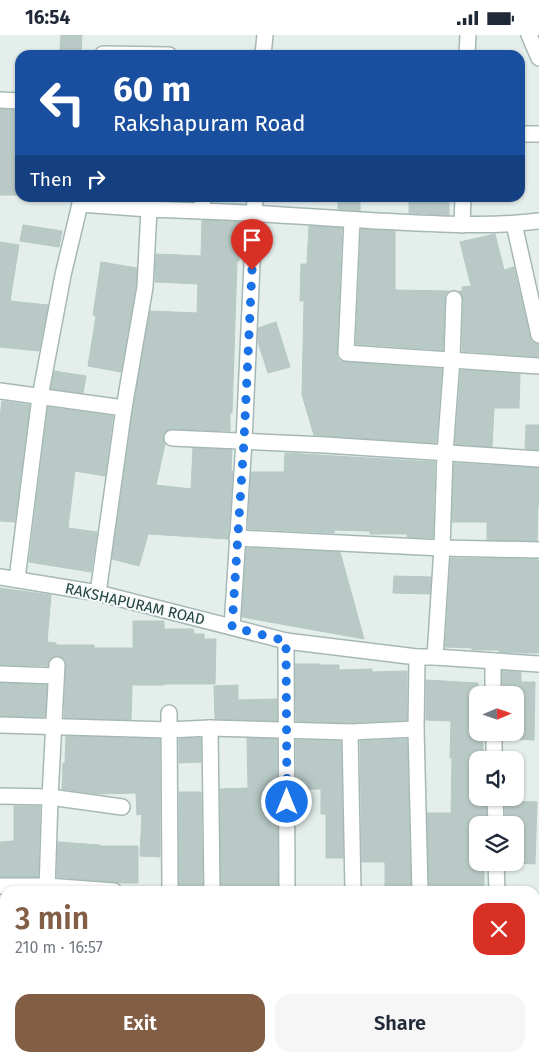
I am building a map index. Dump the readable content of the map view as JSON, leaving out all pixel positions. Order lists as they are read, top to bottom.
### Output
{
  "streets": {
    "street": ["RAKSHAPURAM ROAD"]
  },
  "north": "right",
  "page": {
    "status": "16:54",
    "turn": ["60 m", "Rakshapuram Road"],
    "then": "Then",
    "heading": ["3 min", "210 m · 16:57"],
    "buttons": ["Exit", "Share"]
  }
}
